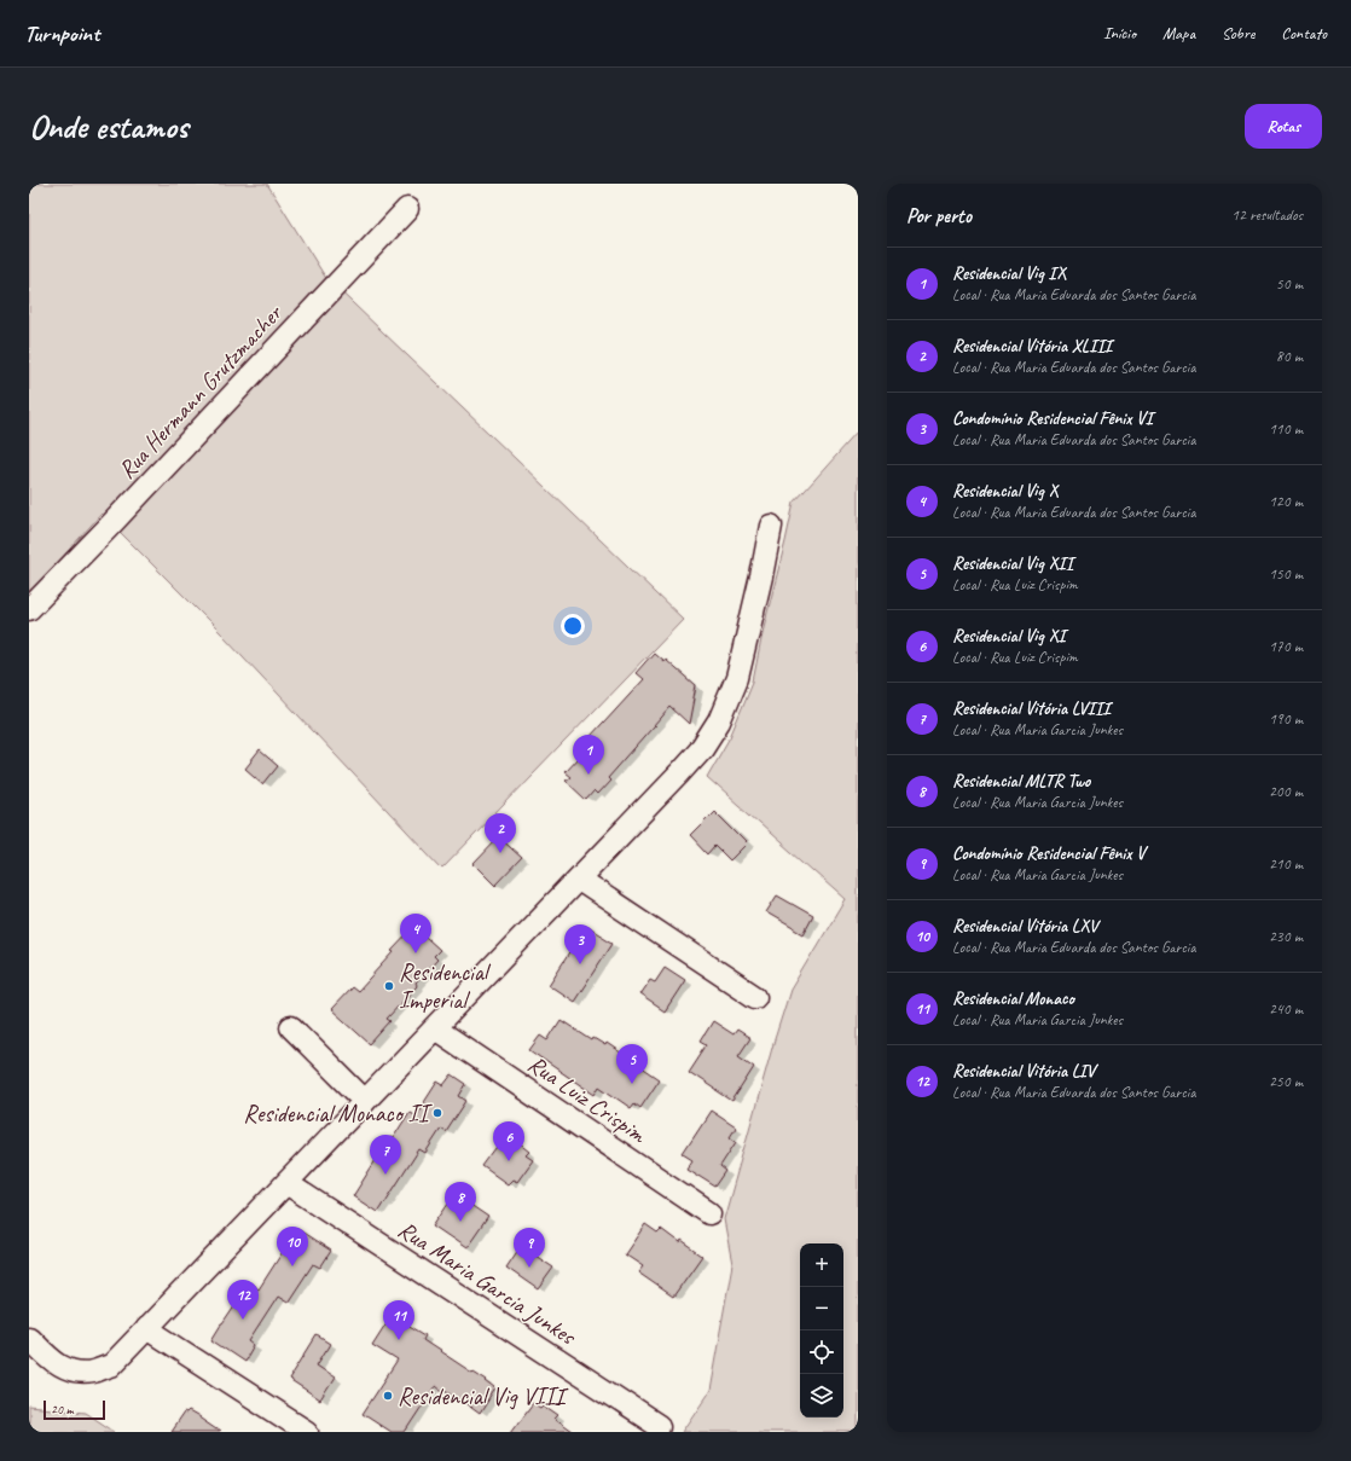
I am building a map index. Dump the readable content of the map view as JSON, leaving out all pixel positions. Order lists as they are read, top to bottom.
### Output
{
  "streets": {
    "street": ["Rua Hermann Grutzmacher", "Rua Luiz Crispim", "Rua Maria Garcia Junkes"]
  },
  "places": ["Residencial Imperial", "Residencial Monaco II", "Residencial Vig VIII"],
  "scale_bar": "20 m",
  "page": {
    "header": "Turnpoint",
    "nav": [
      "Início",
      "Mapa",
      "Sobre",
      "Contato"
    ],
    "buttons": "Rotas",
    "title": "Onde estamos",
    "heading": ["Por perto", "12 resultados"],
    "list": [
      {
        "mark": "1",
        "name": "Residencial Vig IX",
        "note": "Local · Rua Maria Eduarda dos Santos Garcia",
        "value": "50 m"
      },
      {
        "mark": "2",
        "name": "Residencial Vitória XLIII",
        "note": "Local · Rua Maria Eduarda dos Santos Garcia",
        "value": "80 m"
      },
      {
        "mark": "3",
        "name": "Condomínio Residencial Fênix VI",
        "note": "Local · Rua Maria Eduarda dos Santos Garcia",
        "value": "110 m"
      },
      {
        "mark": "4",
        "name": "Residencial Vig X",
        "note": "Local · Rua Maria Eduarda dos Santos Garcia",
        "value": "120 m"
      },
      {
        "mark": "5",
        "name": "Residencial Vig XII",
        "note": "Local · Rua Luiz Crispim",
        "value": "150 m"
      },
      {
        "mark": "6",
        "name": "Residencial Vig XI",
        "note": "Local · Rua Luiz Crispim",
        "value": "170 m"
      },
      {
        "mark": "7",
        "name": "Residencial Vitória LVIII",
        "note": "Local · Rua Maria Garcia Junkes",
        "value": "190 m"
      },
      {
        "mark": "8",
        "name": "Residencial MLTR Two",
        "note": "Local · Rua Maria Garcia Junkes",
        "value": "200 m"
      },
      {
        "mark": "9",
        "name": "Condomínio Residencial Fênix V",
        "note": "Local · Rua Maria Garcia Junkes",
        "value": "210 m"
      },
      {
        "mark": "10",
        "name": "Residencial Vitória LXV",
        "note": "Local · Rua Maria Eduarda dos Santos Garcia",
        "value": "230 m"
      },
      {
        "mark": "11",
        "name": "Residencial Monaco",
        "note": "Local · Rua Maria Garcia Junkes",
        "value": "240 m"
      },
      {
        "mark": "12",
        "name": "Residencial Vitória LIV",
        "note": "Local · Rua Maria Eduarda dos Santos Garcia",
        "value": "250 m"
      }
    ],
    "pins": [
      "1",
      "2",
      "4",
      "3",
      "5",
      "6",
      "7",
      "8",
      "10",
      "9",
      "12",
      "11"
    ],
    "map_buttons": ["+", "−"],
    "scale": "20 m"
  }
}
